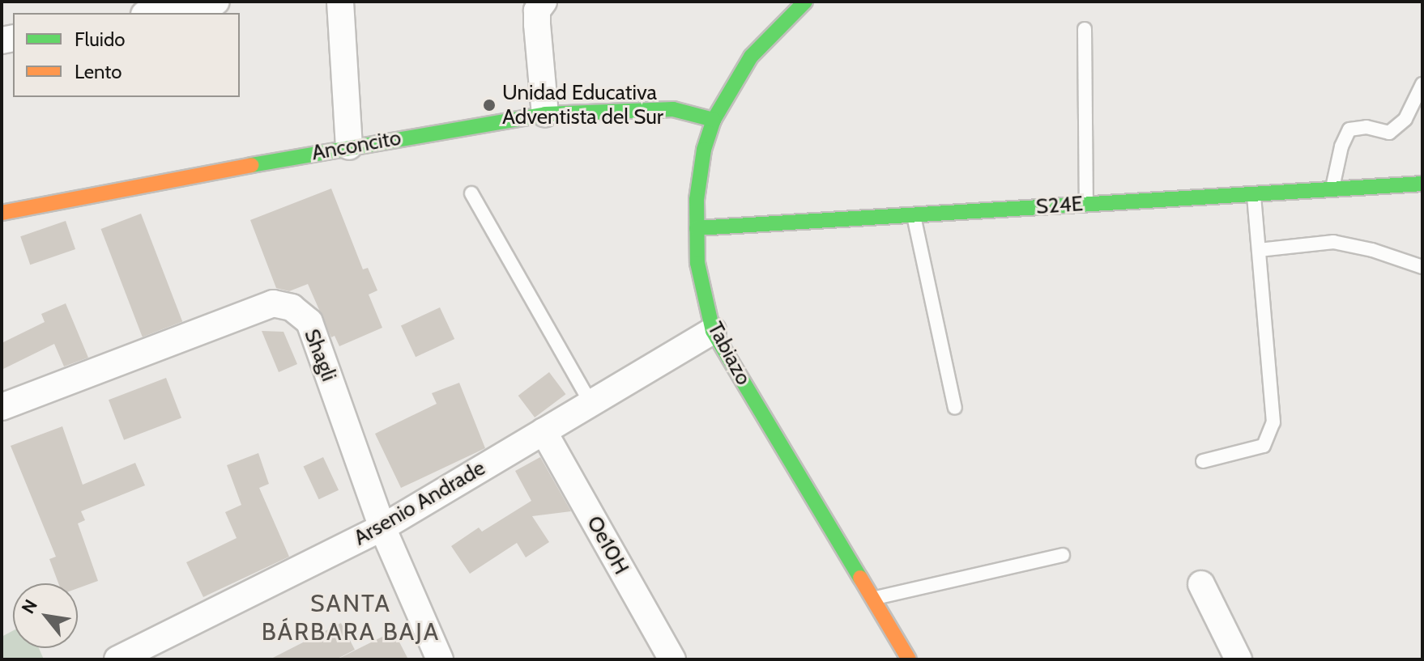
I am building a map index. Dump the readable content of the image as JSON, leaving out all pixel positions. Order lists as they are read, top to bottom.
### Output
{
  "streets": {
    "street": [
      "Anconcito",
      "S24E",
      "Tabiazo",
      "Shagli",
      "Arsenio Andrade",
      "Oe10H"
    ]
  },
  "crossings": [
    ["Anconcito", "Tabiazo"],
    ["S24E", "Tabiazo"],
    ["Tabiazo", "Arsenio Andrade"],
    ["Shagli", "Arsenio Andrade"],
    ["Arsenio Andrade", "Oe10H"]
  ],
  "districts": ["SANTA BÁRBARA BAJA"],
  "places": ["Unidad Educativa Adventista del Sur"],
  "legend": ["Fluido", "Lento"],
  "north": "top left"
}
